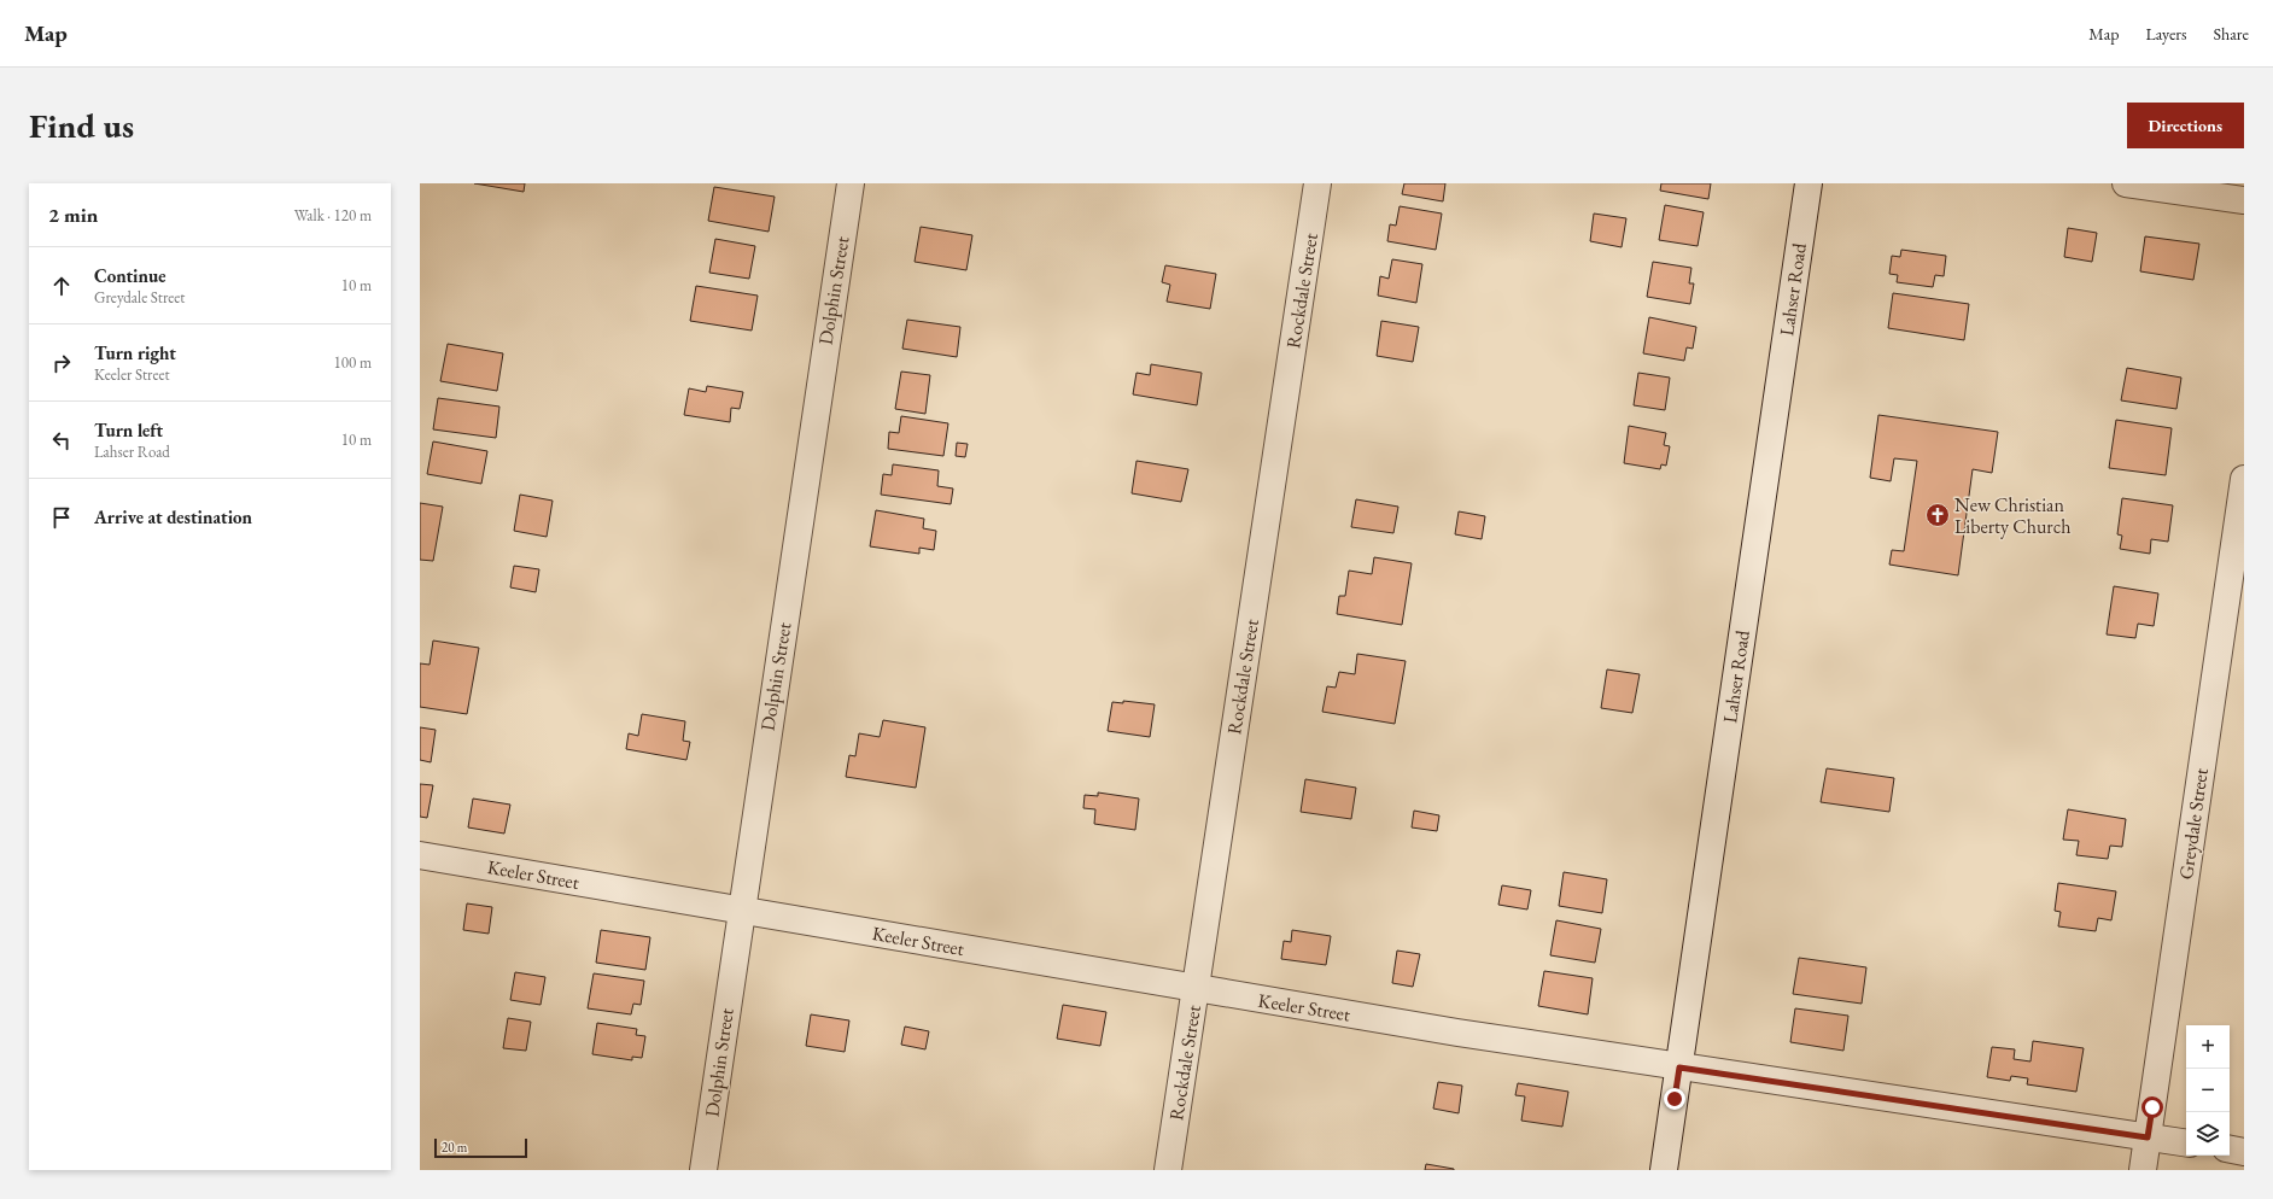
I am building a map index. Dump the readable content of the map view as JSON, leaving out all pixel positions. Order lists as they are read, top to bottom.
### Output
{
  "streets": {
    "street": [
      "Lahser Road",
      "Dolphin Street",
      "Rockdale Street",
      "Greydale Street",
      "Keeler Street"
    ]
  },
  "crossings": [
    ["Lahser Road", "Keeler Street"],
    ["Dolphin Street", "Keeler Street"],
    ["Rockdale Street", "Keeler Street"],
    ["Greydale Street", "Keeler Street"]
  ],
  "places": {
    "church": ["New Christian Liberty Church"]
  },
  "scale_bar": "20 m",
  "page": {
    "header": "Map",
    "nav": ["Map", "Layers", "Share"],
    "buttons": "Directions",
    "title": "Find us",
    "heading": ["2 min", "Walk · 120 m"],
    "list": [
      ["Continue", "Greydale Street", "10 m"],
      ["Turn right", "Keeler Street", "100 m"],
      ["Turn left", "Lahser Road", "10 m"],
      "Arrive at destination"
    ],
    "map_buttons": ["+", "−"],
    "scale": "20 m"
  }
}
